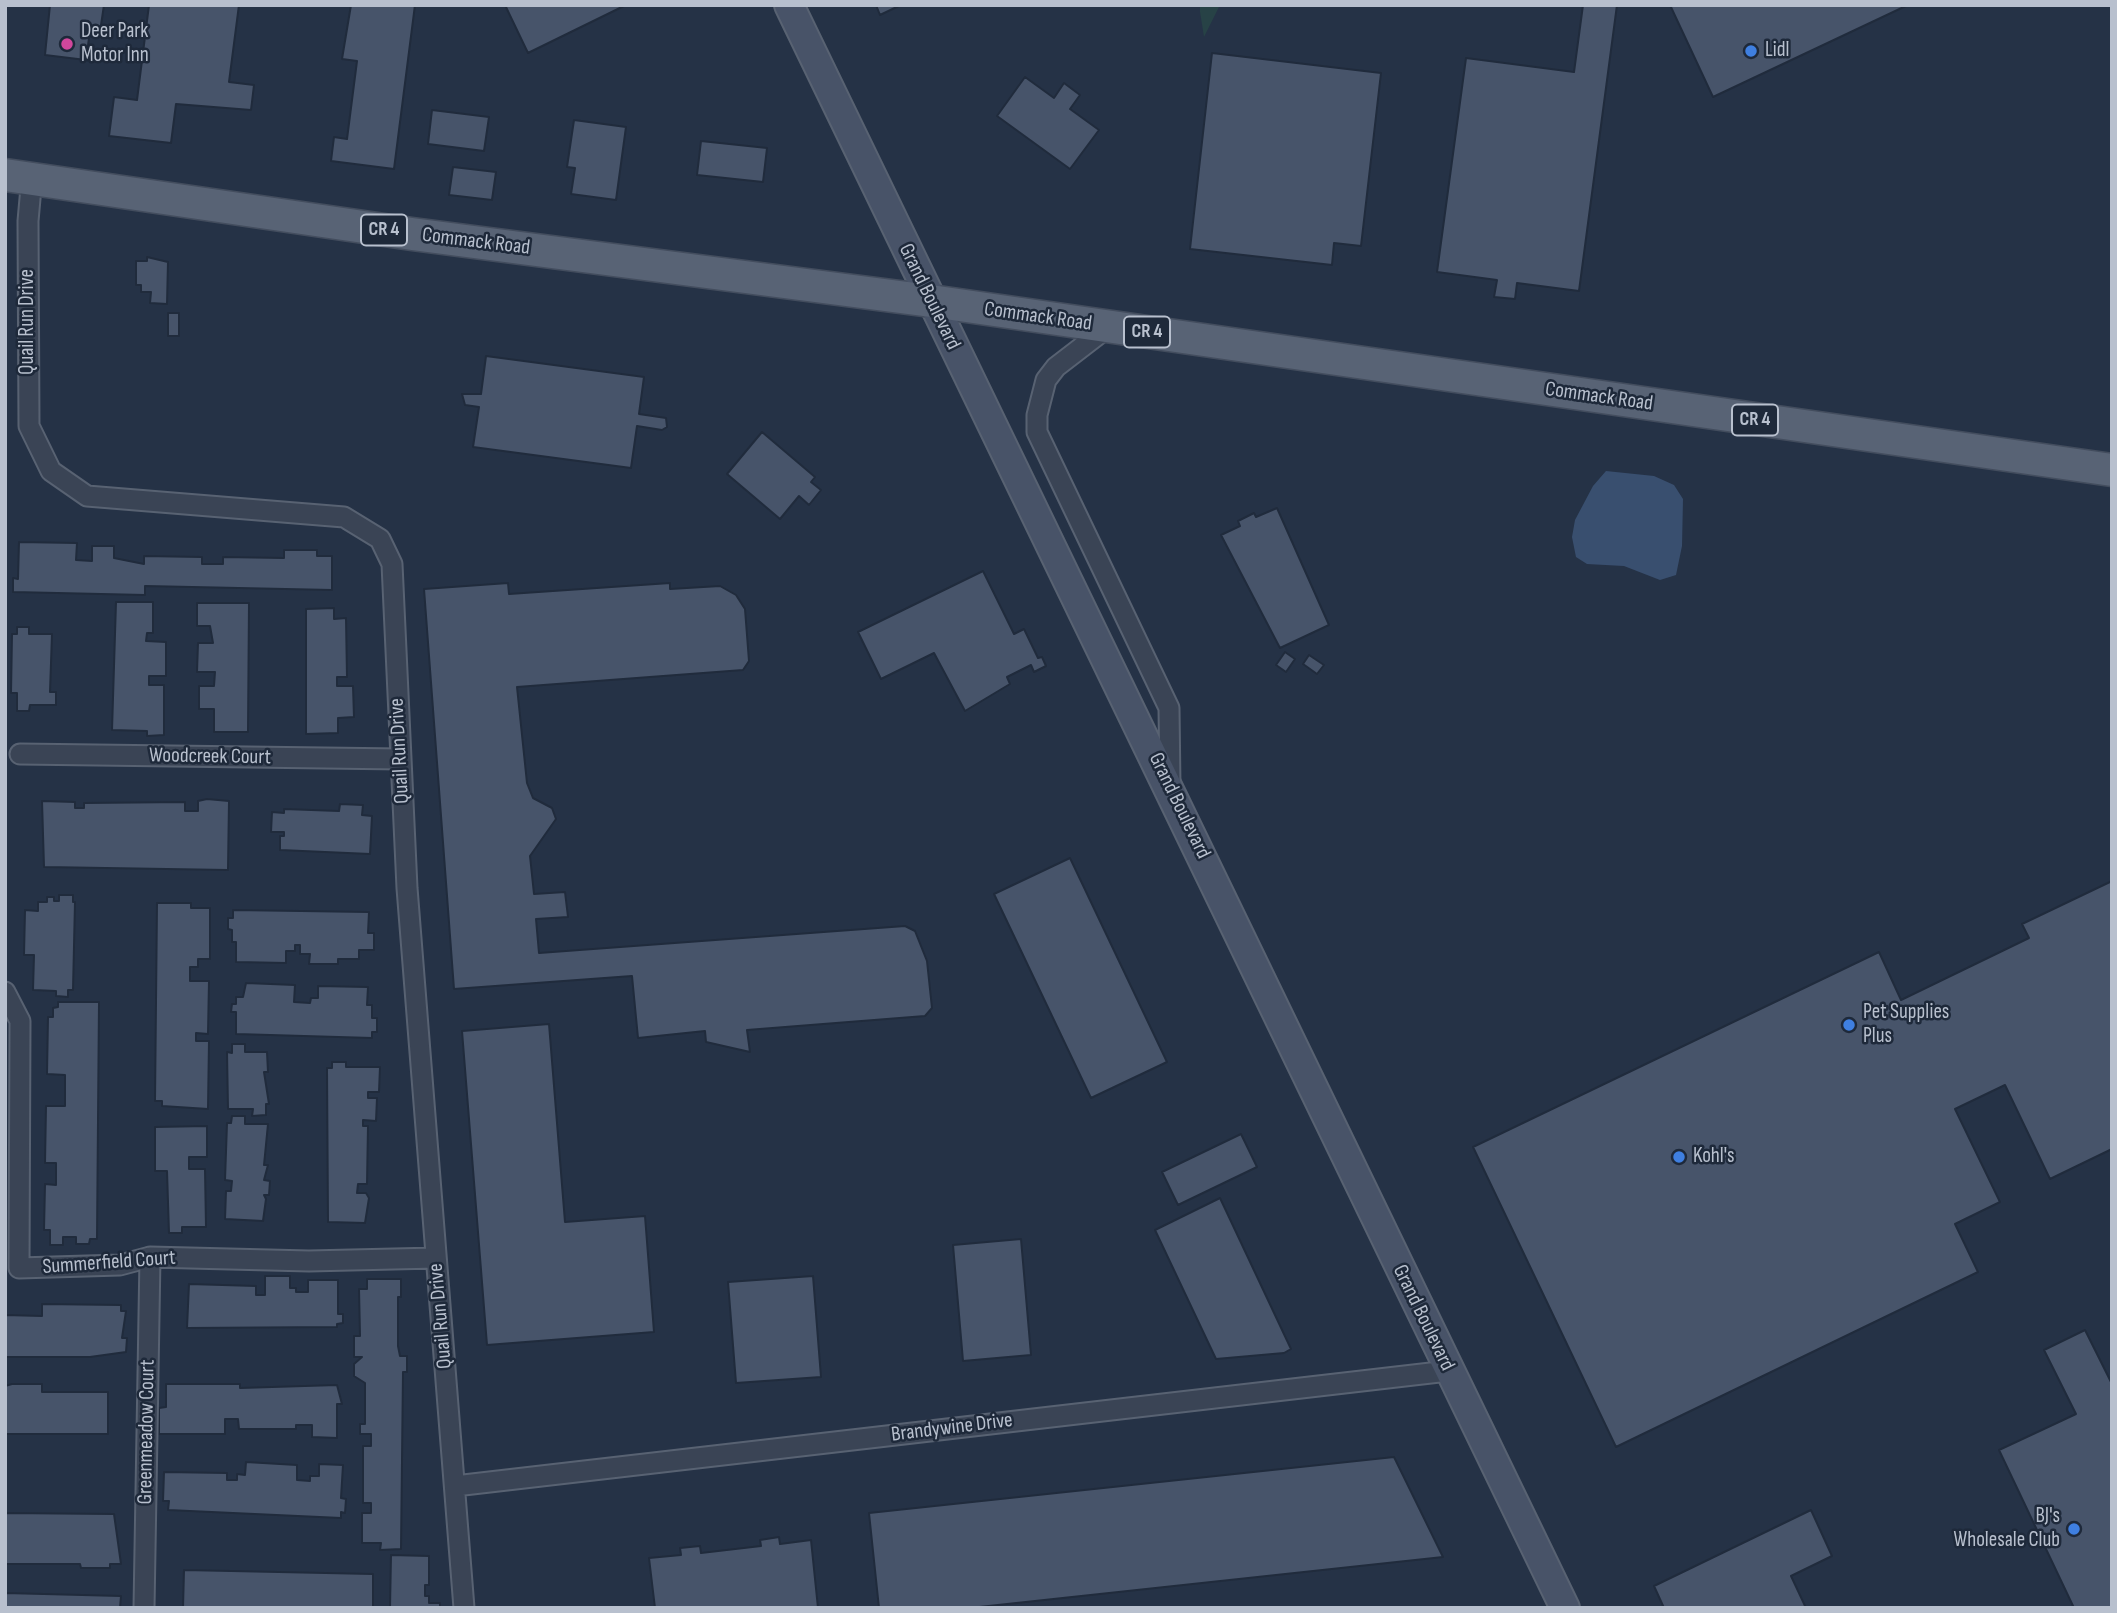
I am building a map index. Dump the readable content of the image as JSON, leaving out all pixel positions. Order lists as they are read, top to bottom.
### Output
{
  "streets": {
    "main road": ["CR 4", "Commack Road"],
    "street": [
      "Grand Boulevard",
      "Quail Run Drive",
      "Woodcreek Court",
      "Summerfield Court",
      "Brandywine Drive",
      "Greenmeadow Court"
    ]
  },
  "crossings": [
    ["Commack Road", "Grand Boulevard"],
    ["Commack Road", "Quail Run Drive"],
    ["Grand Boulevard", "Brandywine Drive"],
    ["Quail Run Drive", "Woodcreek Court"],
    ["Quail Run Drive", "Summerfield Court"],
    ["Quail Run Drive", "Brandywine Drive"],
    ["Summerfield Court", "Greenmeadow Court"]
  ],
  "places": [
    "Deer Park Motor Inn",
    "Lidl",
    "Pet Supplies Plus",
    "Kohl's",
    "BJ's Wholesale Club"
  ]
}
